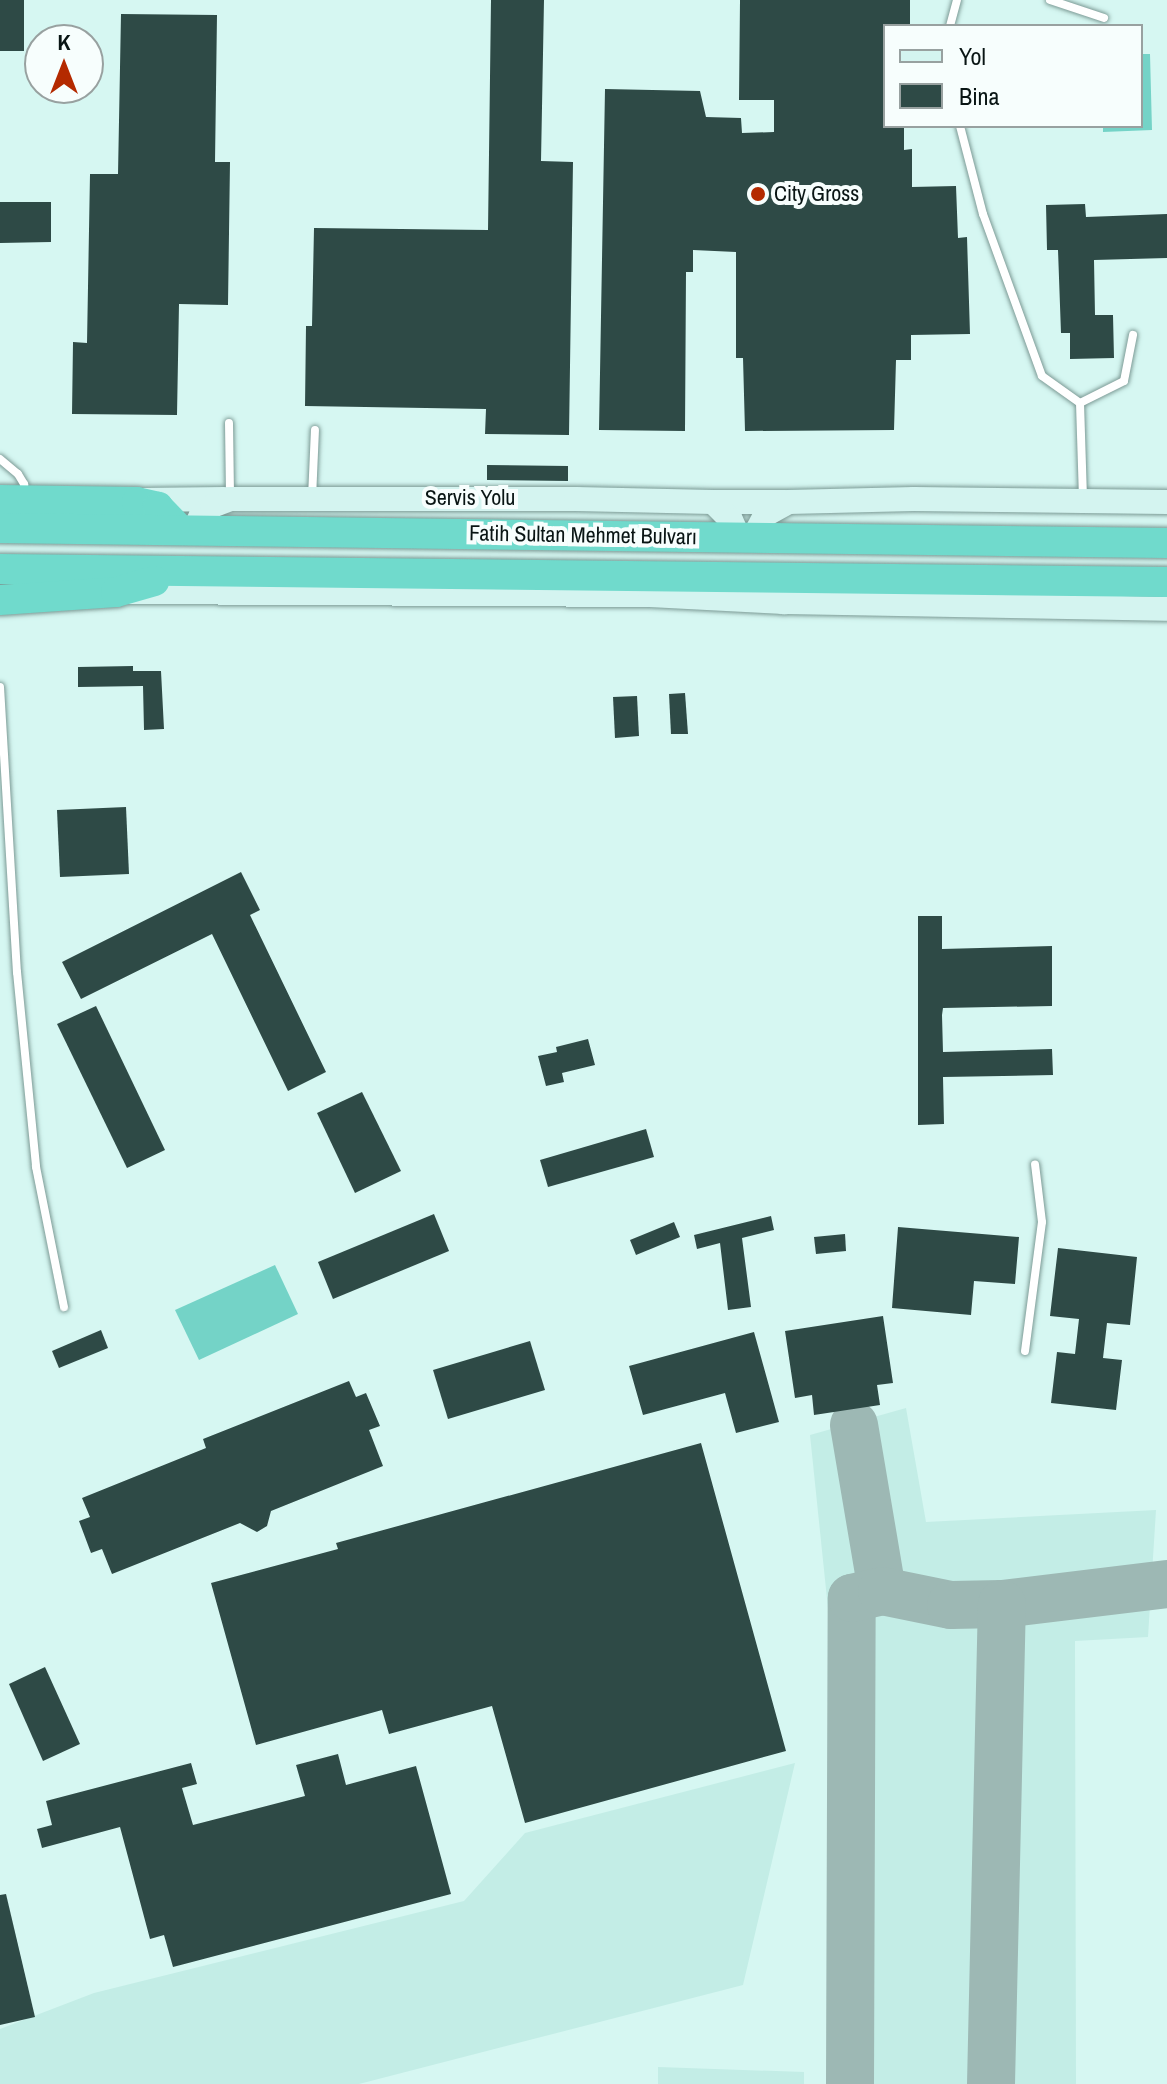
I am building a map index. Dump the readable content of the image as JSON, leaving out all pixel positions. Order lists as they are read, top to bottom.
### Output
{
  "streets": {
    "highway": ["Fatih Sultan Mehmet Bulvarı"],
    "street": ["Servis Yolu"]
  },
  "places": ["City Gross"],
  "legend": ["Yol", "Bina"],
  "north": "top"
}
